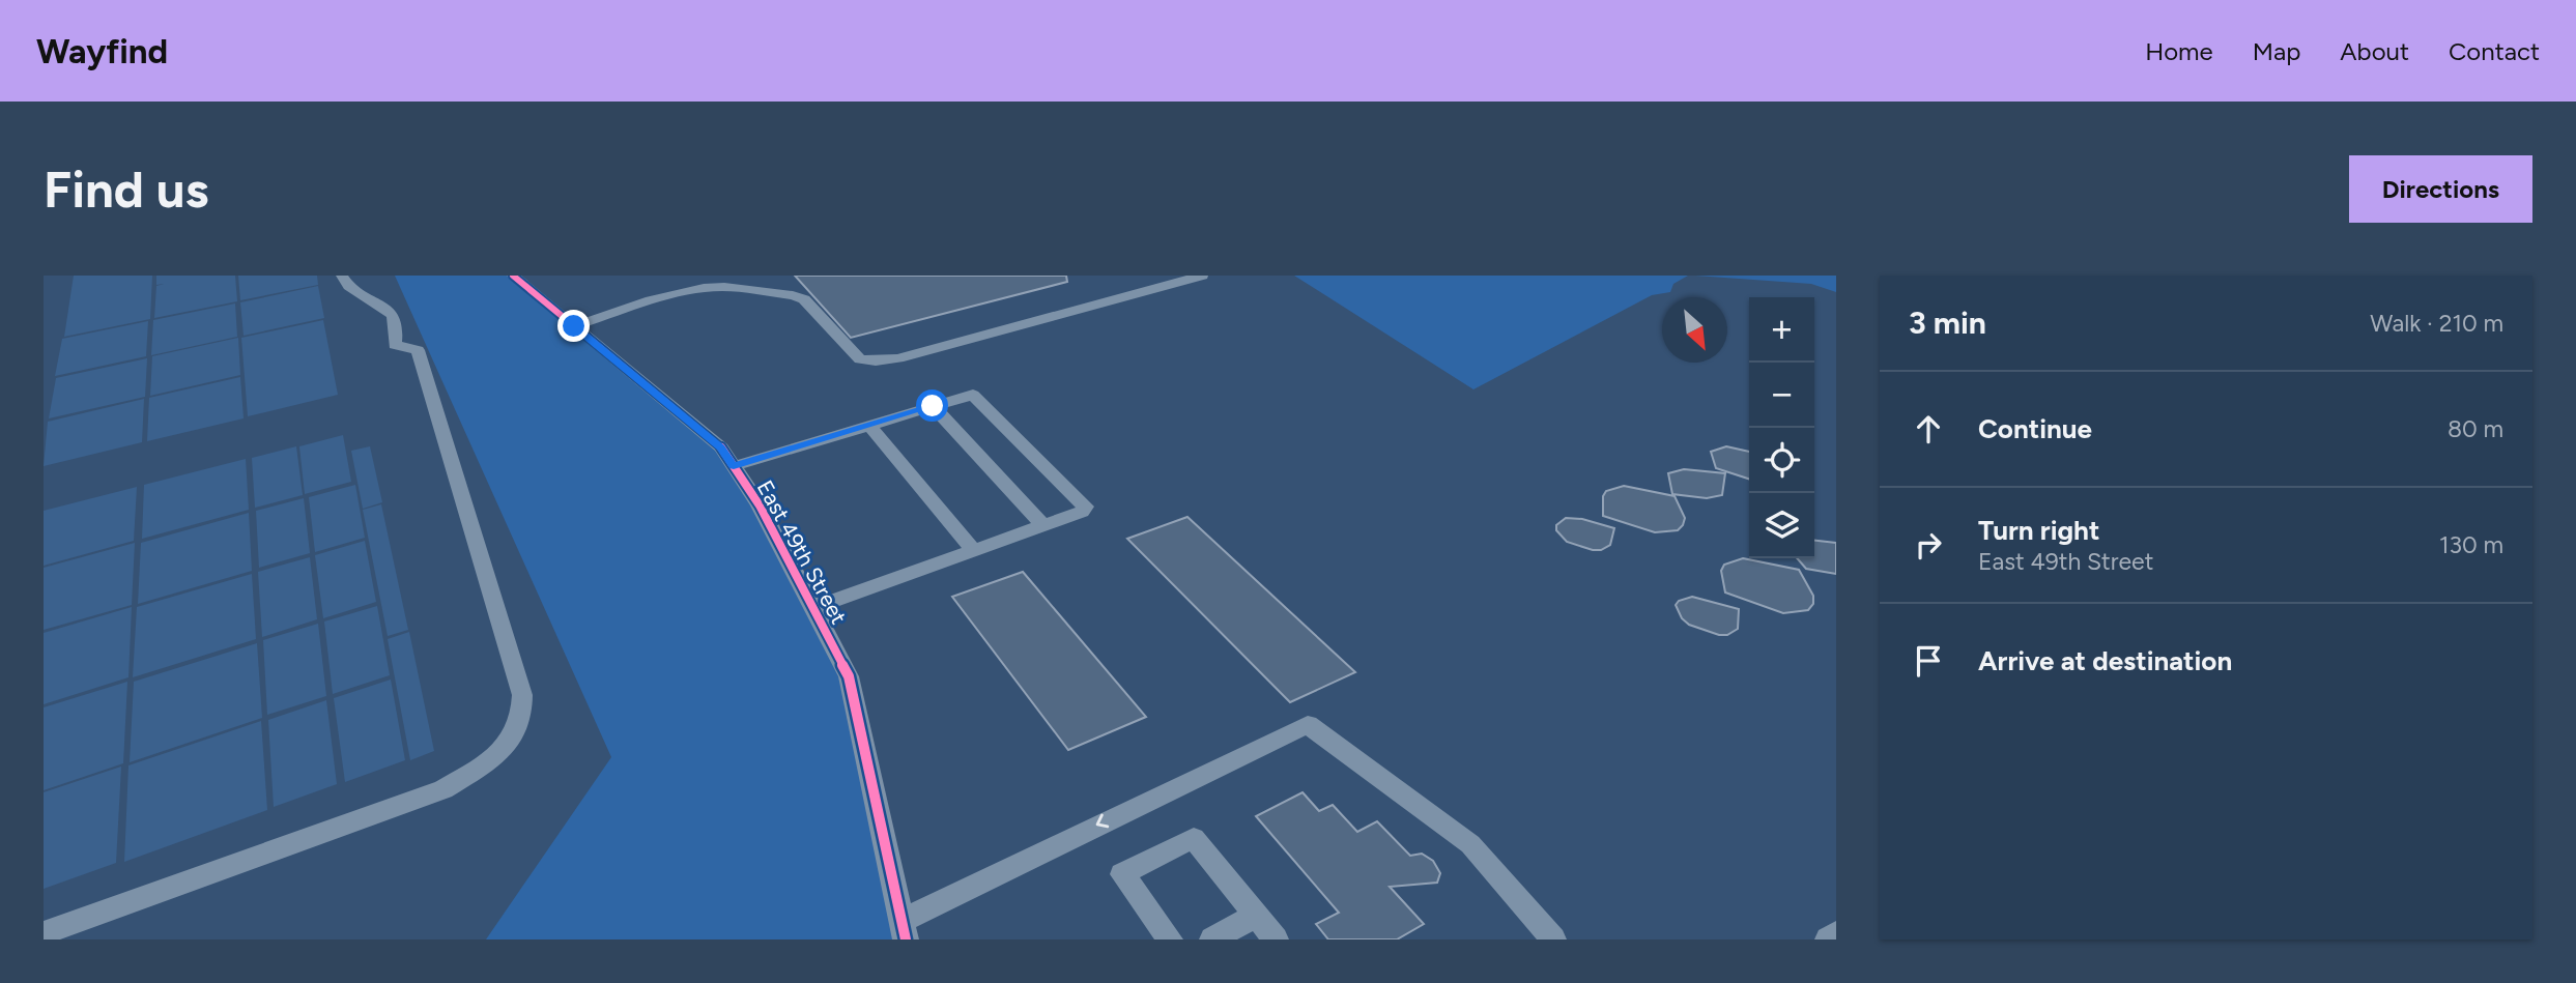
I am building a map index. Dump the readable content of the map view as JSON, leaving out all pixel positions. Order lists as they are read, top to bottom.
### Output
{
  "streets": {
    "street": ["East 49th Street"]
  },
  "north": "bottom right",
  "page": {
    "header": "Wayfind",
    "nav": [
      "Home",
      "Map",
      "About",
      "Contact"
    ],
    "buttons": "Directions",
    "title": "Find us",
    "heading": ["3 min", "Walk · 210 m"],
    "map_buttons": ["+", "−"],
    "list": [
      ["Continue", "80 m"],
      ["Turn right", "East 49th Street", "130 m"],
      "Arrive at destination"
    ]
  }
}
